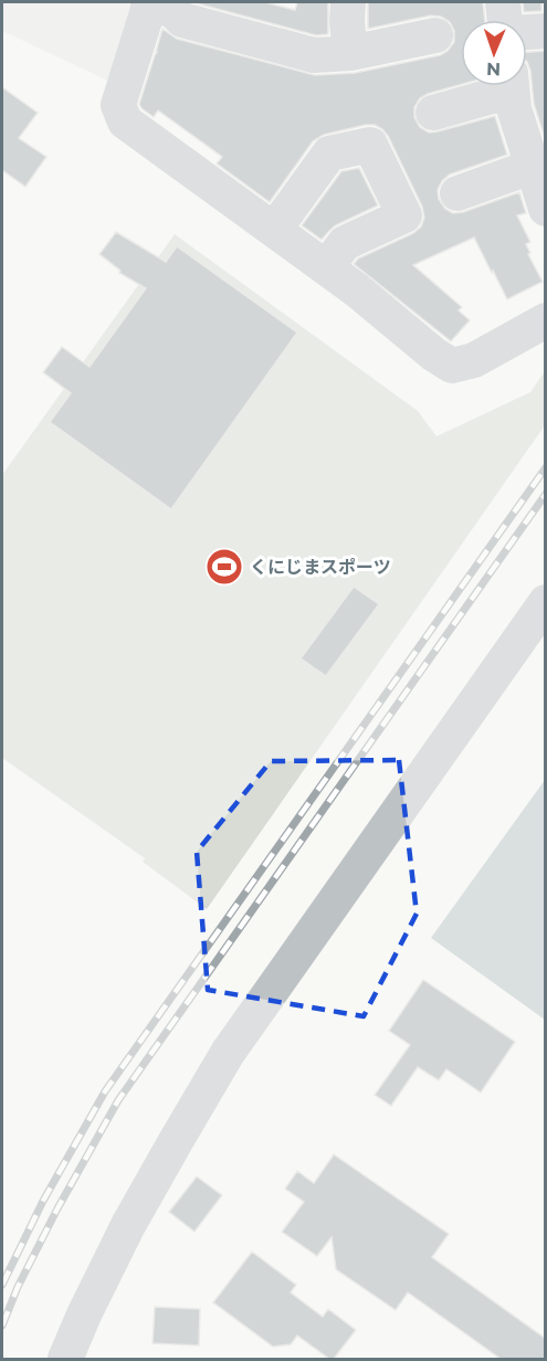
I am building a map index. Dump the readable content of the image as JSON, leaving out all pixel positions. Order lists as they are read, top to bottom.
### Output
{
  "places": {
    "sports": ["くにじまスポーツ"]
  },
  "north": "bottom"
}
